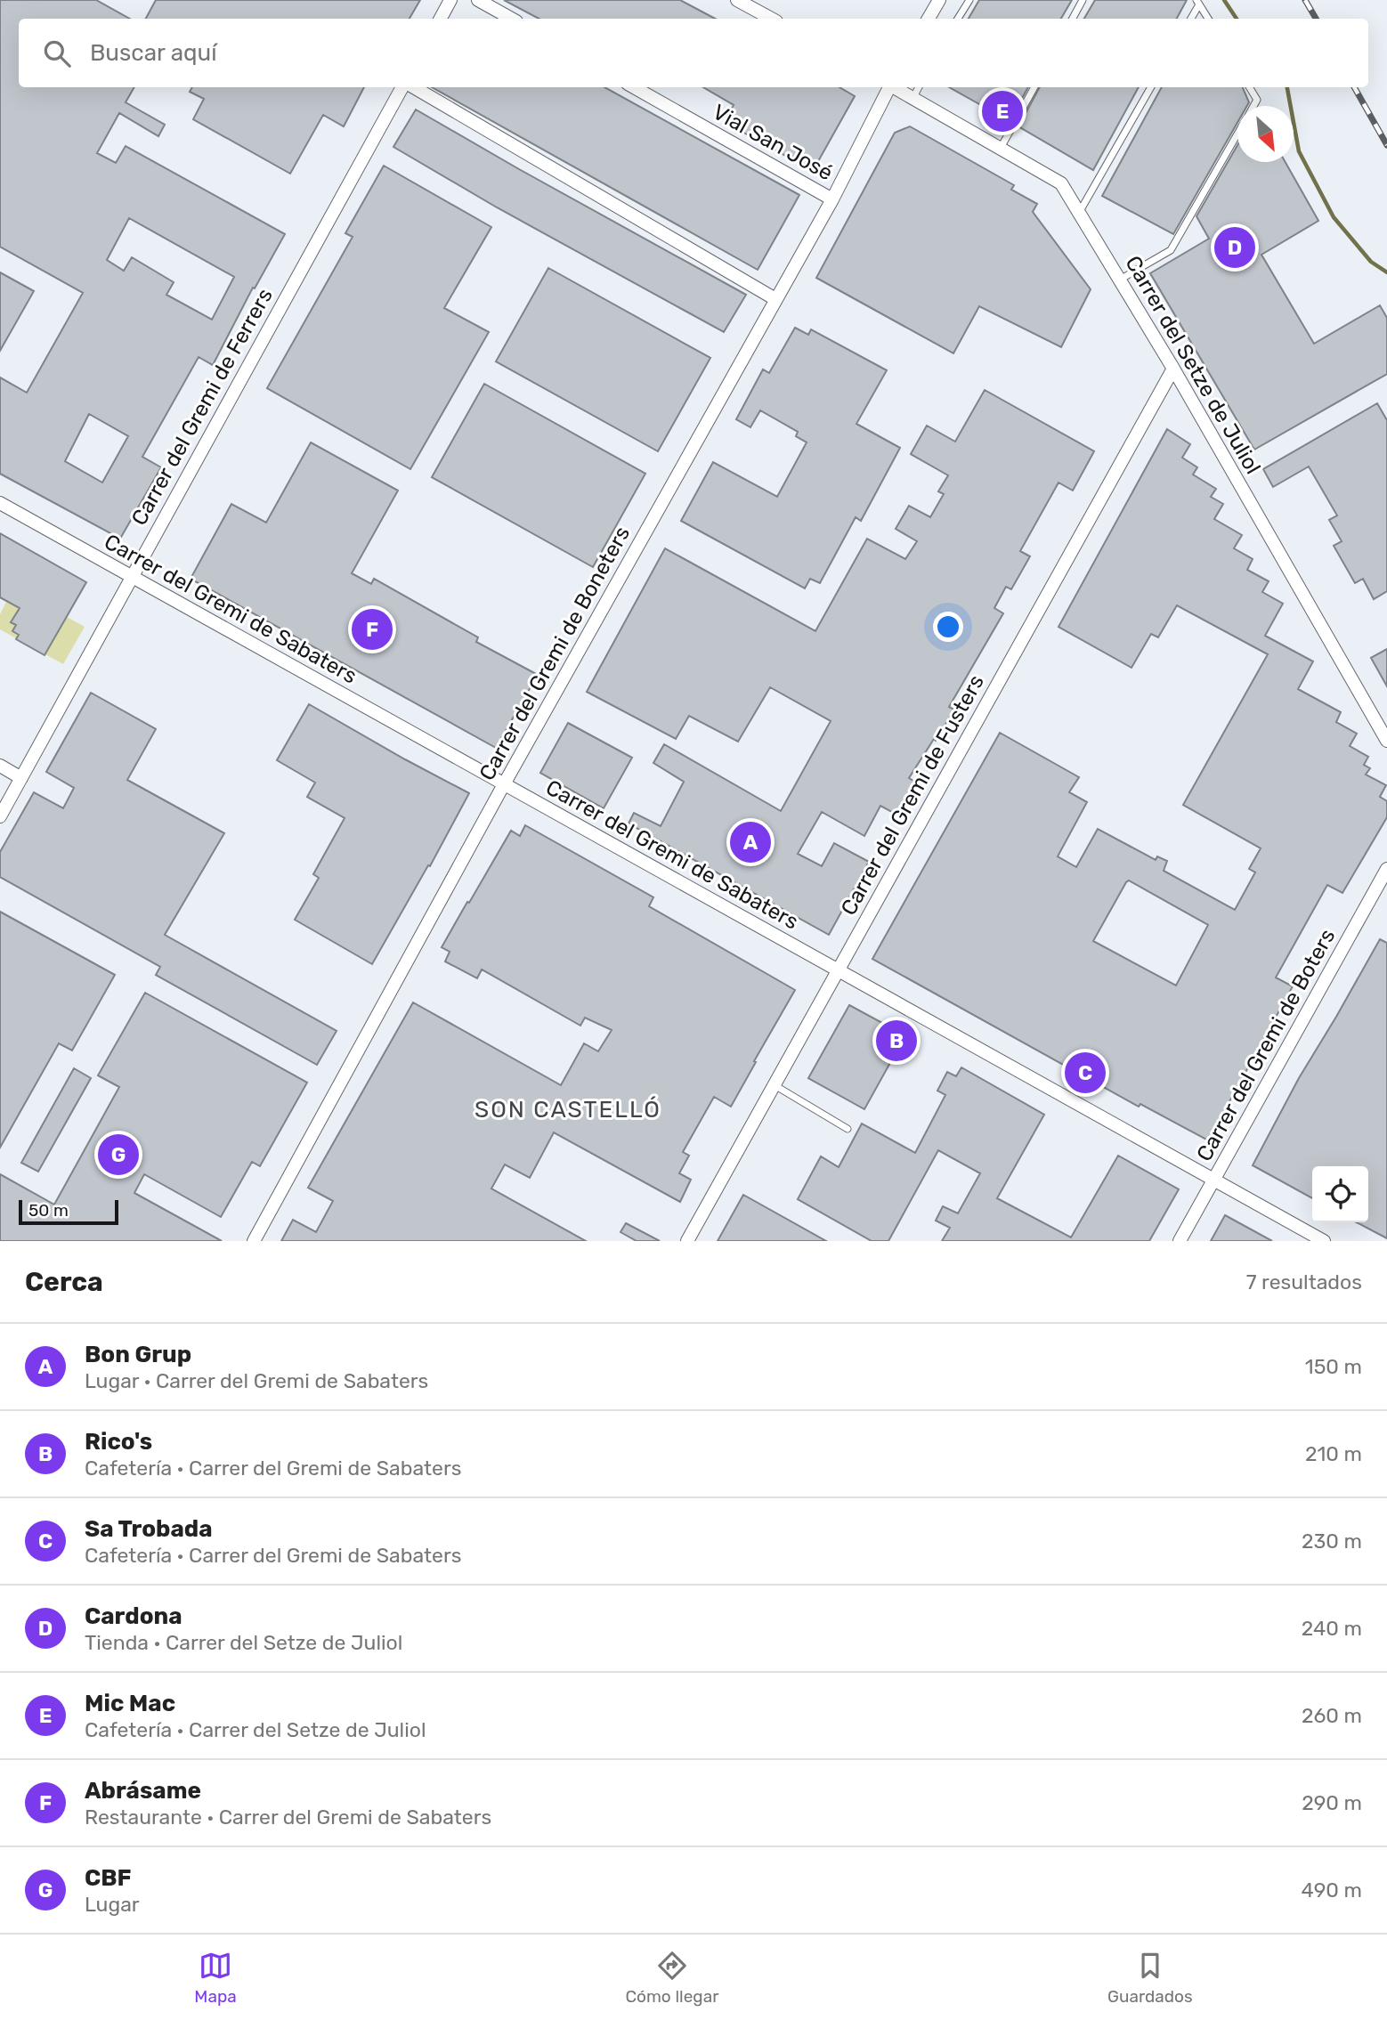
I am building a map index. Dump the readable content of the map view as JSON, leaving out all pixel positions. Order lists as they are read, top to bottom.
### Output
{
  "streets": {
    "street": [
      "Vial San José",
      "Carrer del Setze de Juliol",
      "Carrer del Gremi de Ferrers",
      "Carrer del Gremi de Sabaters",
      "Carrer del Gremi de Boneters",
      "Carrer del Gremi de Fusters",
      "Carrer del Gremi de Boters"
    ]
  },
  "crossings": [
    ["Vial San José", "Carrer del Gremi de Boneters"],
    ["Carrer del Setze de Juliol", "Carrer del Gremi de Fusters"],
    ["Carrer del Gremi de Ferrers", "Carrer del Gremi de Sabaters"],
    ["Carrer del Gremi de Sabaters", "Carrer del Gremi de Boneters"],
    ["Carrer del Gremi de Sabaters", "Carrer del Gremi de Fusters"],
    ["Carrer del Gremi de Sabaters", "Carrer del Gremi de Boters"]
  ],
  "districts": ["SON CASTELLÓ"],
  "scale_bar": "50 m",
  "north": "bottom right",
  "page": {
    "search": "Buscar aquí",
    "pins": [
      "E",
      "D",
      "F",
      "A",
      "B",
      "C",
      "G"
    ],
    "scale": "50 m",
    "heading": ["Cerca", "7 resultados"],
    "list": [
      {
        "mark": "A",
        "name": "Bon Grup",
        "note": "Lugar · Carrer del Gremi de Sabaters",
        "value": "150 m"
      },
      {
        "mark": "B",
        "name": "Rico's",
        "note": "Cafetería · Carrer del Gremi de Sabaters",
        "value": "210 m"
      },
      {
        "mark": "C",
        "name": "Sa Trobada",
        "note": "Cafetería · Carrer del Gremi de Sabaters",
        "value": "230 m"
      },
      {
        "mark": "D",
        "name": "Cardona",
        "note": "Tienda · Carrer del Setze de Juliol",
        "value": "240 m"
      },
      {
        "mark": "E",
        "name": "Mic Mac",
        "note": "Cafetería · Carrer del Setze de Juliol",
        "value": "260 m"
      },
      {
        "mark": "F",
        "name": "Abrásame",
        "note": "Restaurante · Carrer del Gremi de Sabaters",
        "value": "290 m"
      },
      {
        "mark": "G",
        "name": "CBF",
        "note": "Lugar",
        "value": "490 m"
      }
    ],
    "nav": ["Mapa", "Cómo llegar", "Guardados"]
  }
}
